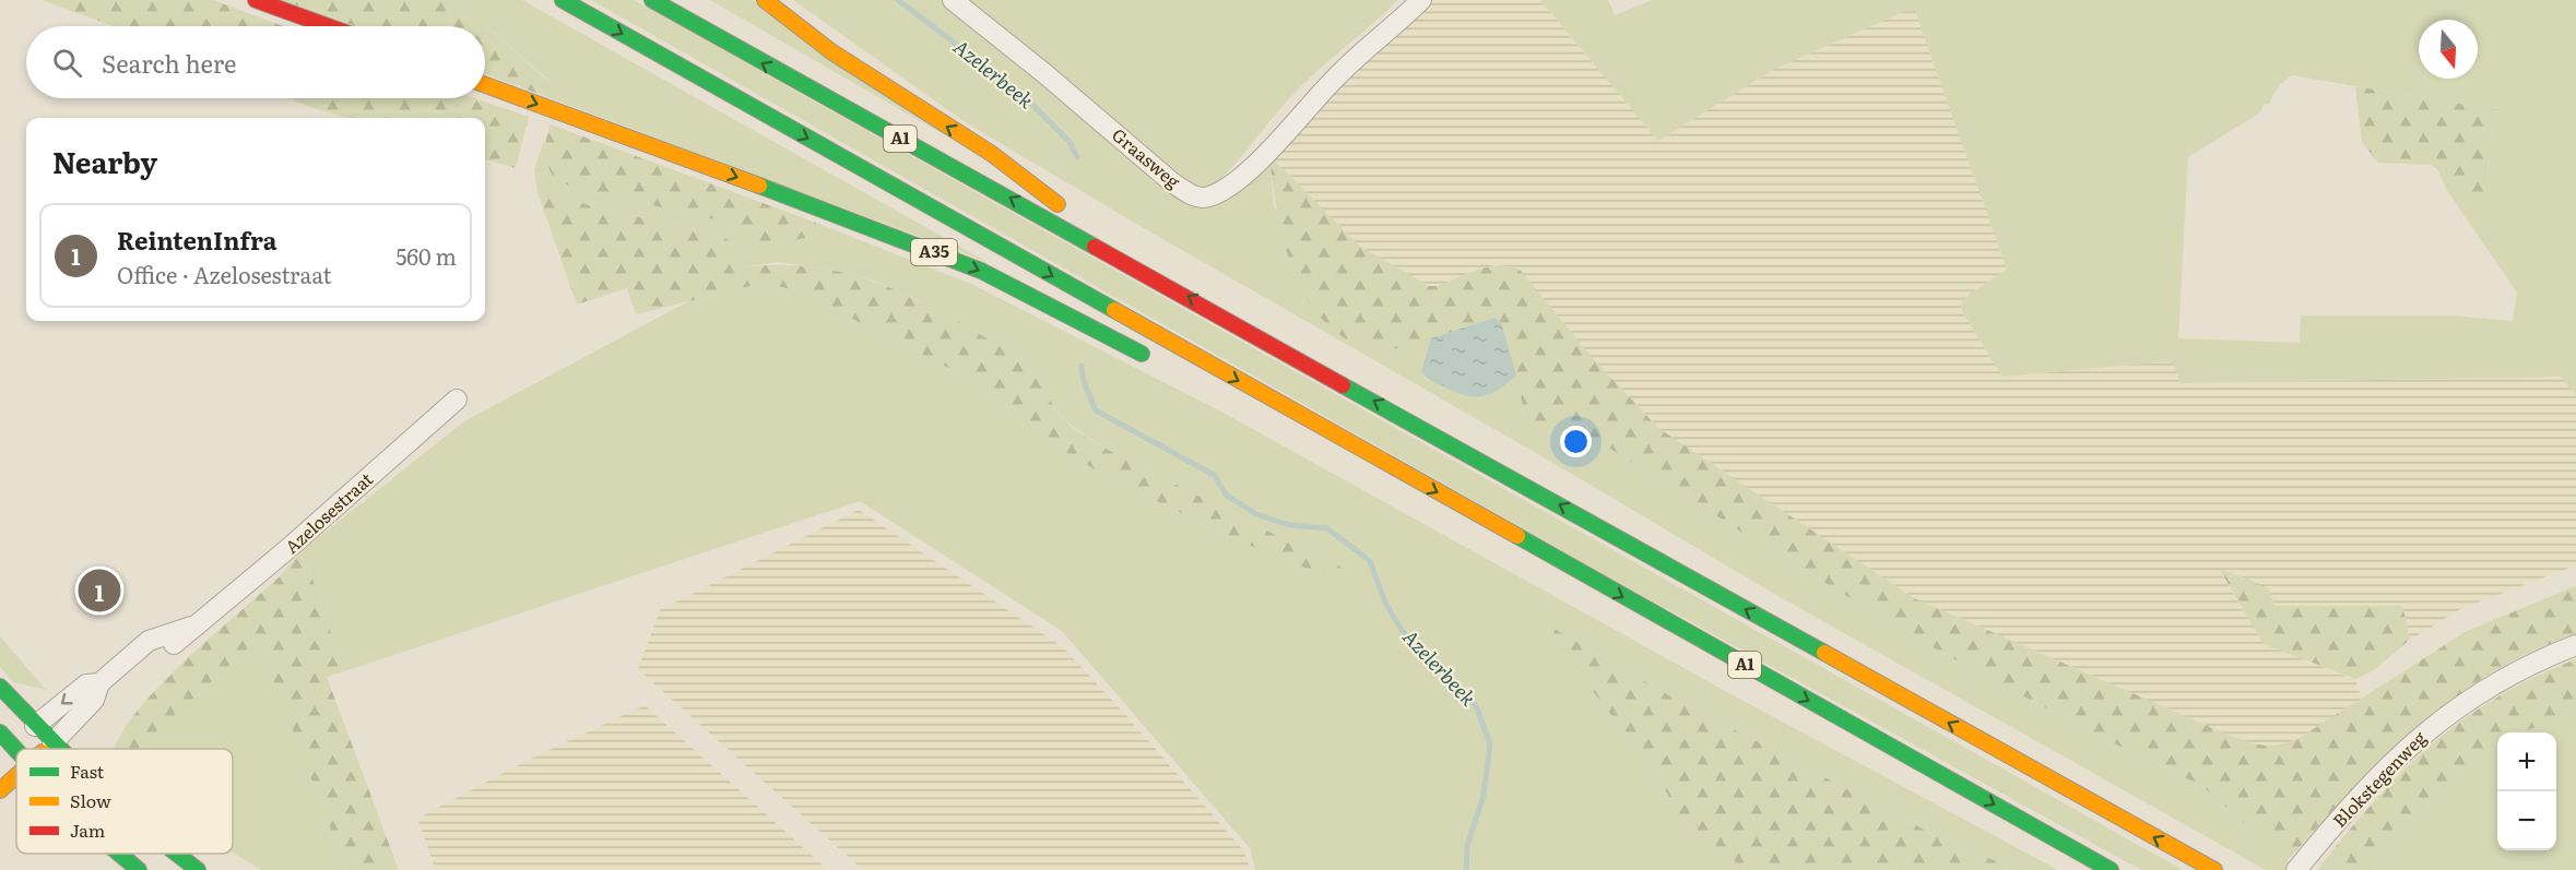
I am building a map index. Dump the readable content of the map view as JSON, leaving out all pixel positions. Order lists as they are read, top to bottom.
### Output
{
  "streets": {
    "main road": ["A1", "A35", "Azelosestraat"],
    "street": ["Graasweg", "Blokstegenweg"]
  },
  "water": ["Azelerbeek"],
  "legend": ["Fast", "Slow", "Jam"],
  "north": "bottom",
  "page": {
    "search": "Search here",
    "heading": "Nearby",
    "list": [
      {
        "mark": "1",
        "name": "ReintenInfra",
        "note": "Office · Azelosestraat",
        "value": "560 m"
      }
    ],
    "pins": "1",
    "map_buttons": ["+", "−"]
  }
}
